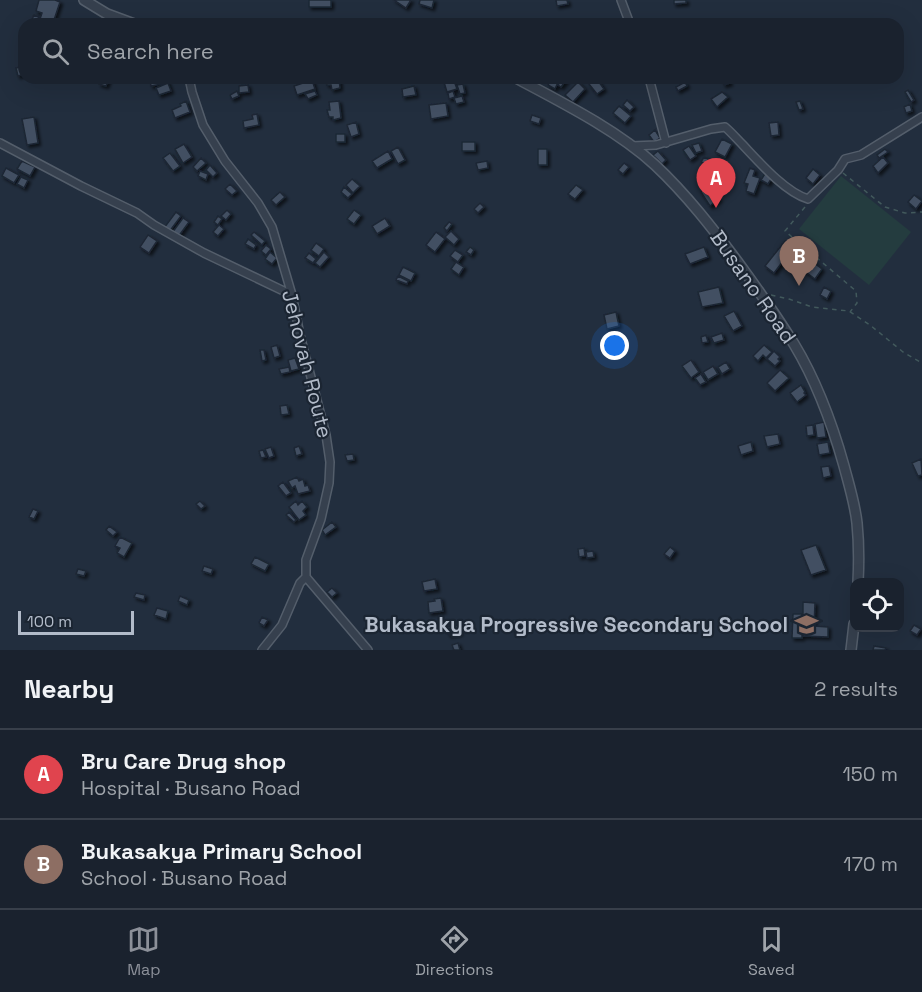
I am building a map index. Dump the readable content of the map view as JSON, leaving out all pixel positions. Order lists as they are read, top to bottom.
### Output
{
  "streets": {
    "street": ["Busano Road", "Jehovah Route"]
  },
  "places": {
    "school or university": ["Bukasakya Progressive Secondary School"]
  },
  "scale_bar": "100 m",
  "page": {
    "search": "Search here",
    "pins": ["A", "B"],
    "scale": "100 m",
    "heading": ["Nearby", "2 results"],
    "list": [
      {
        "mark": "A",
        "name": "Bru Care Drug shop",
        "note": "Hospital · Busano Road",
        "value": "150 m"
      },
      {
        "mark": "B",
        "name": "Bukasakya Primary School",
        "note": "School · Busano Road",
        "value": "170 m"
      }
    ],
    "nav": ["Map", "Directions", "Saved"]
  }
}
